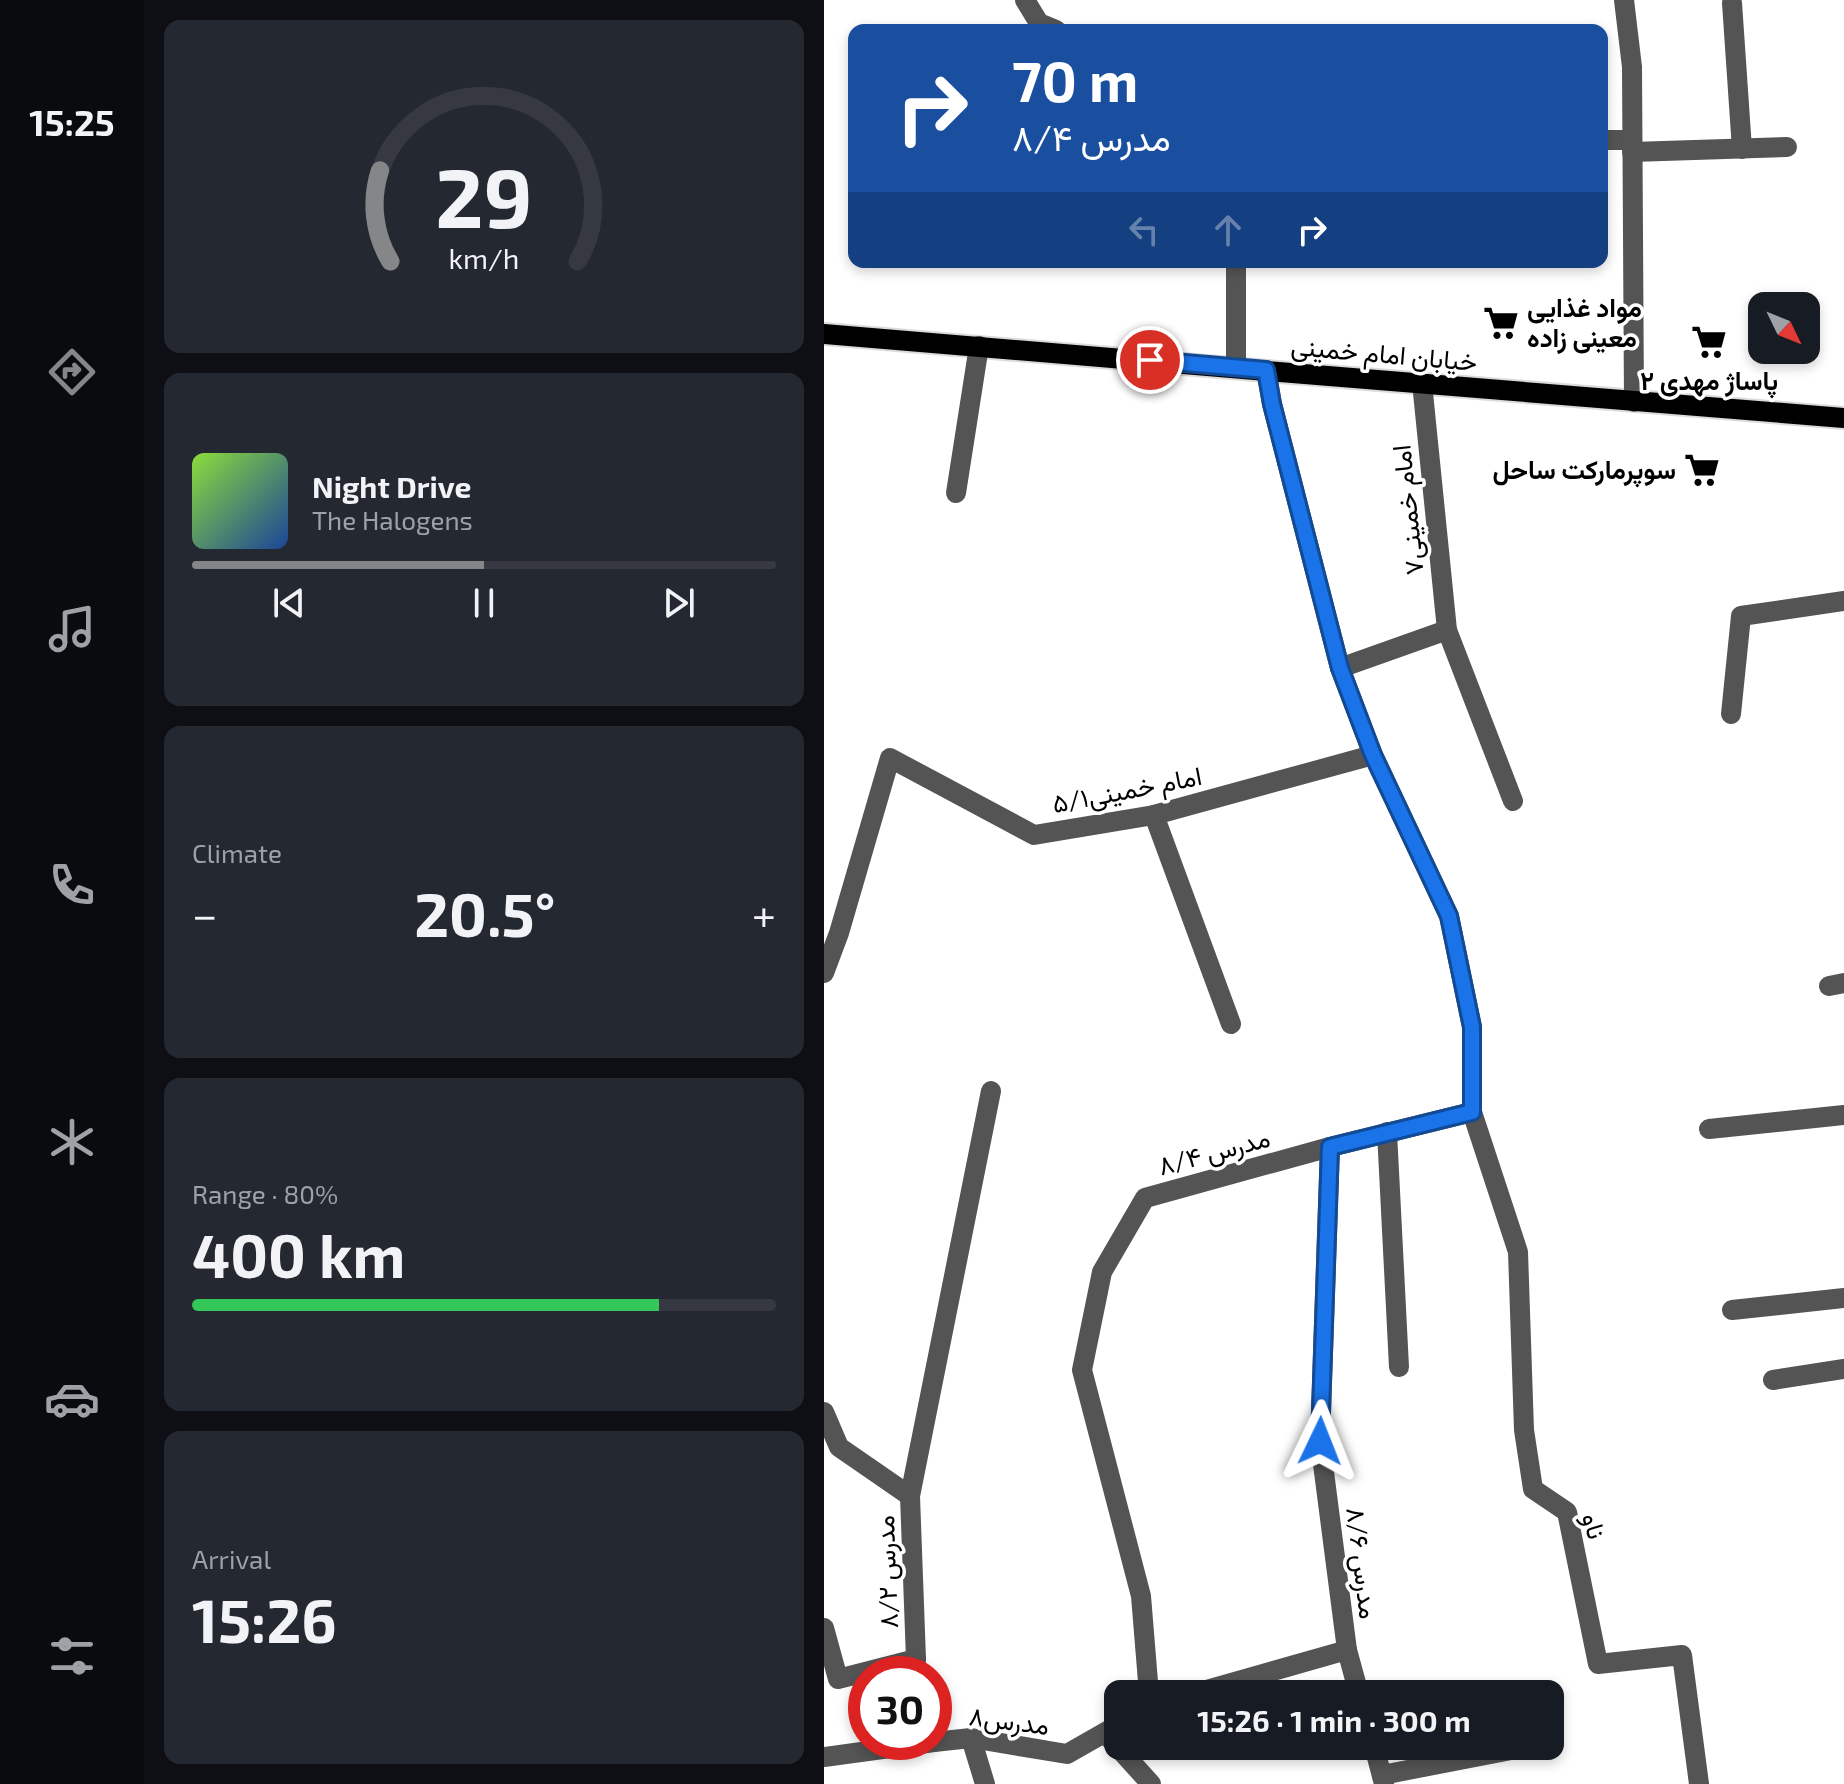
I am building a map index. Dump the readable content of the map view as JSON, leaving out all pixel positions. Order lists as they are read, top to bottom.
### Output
{
  "streets": {
    "main road": ["خیابان امام خمینی"],
    "street": [
      "امام خمینی۷",
      "امام خمینی۵/۱",
      "مدرس ۸/۴",
      "ناو",
      "مدرس ۸/۶",
      "مدرس ۸/۲",
      "مدرس۸"
    ]
  },
  "crossings": [
    ["خیابان امام خمینی", "امام خمینی۷"],
    ["مدرس ۸/۴", "ناو"],
    ["مدرس ۸/۴", "مدرس ۸/۶"]
  ],
  "places": {
    "supermarket": ["مواد غذایی معینی زاده", "پاساژ مهدی ۲", "سوپرمارکت ساحل"]
  },
  "north": "bottom right",
  "page": {
    "tabs": "15:25",
    "turn": ["70 m", "مدرس ۸/۴"],
    "song": ["Night Drive", "The Halogens"],
    "tile": [
      "Climate",
      ["Range · 80%", "400 km"],
      ["Arrival", "15:26"]
    ],
    "heat": ["−", "20.5°", "+"],
    "limit": "30",
    "trip": "15:26 · 1 min · 300 m",
    "gauge": ["29", "km/h"]
  }
}
